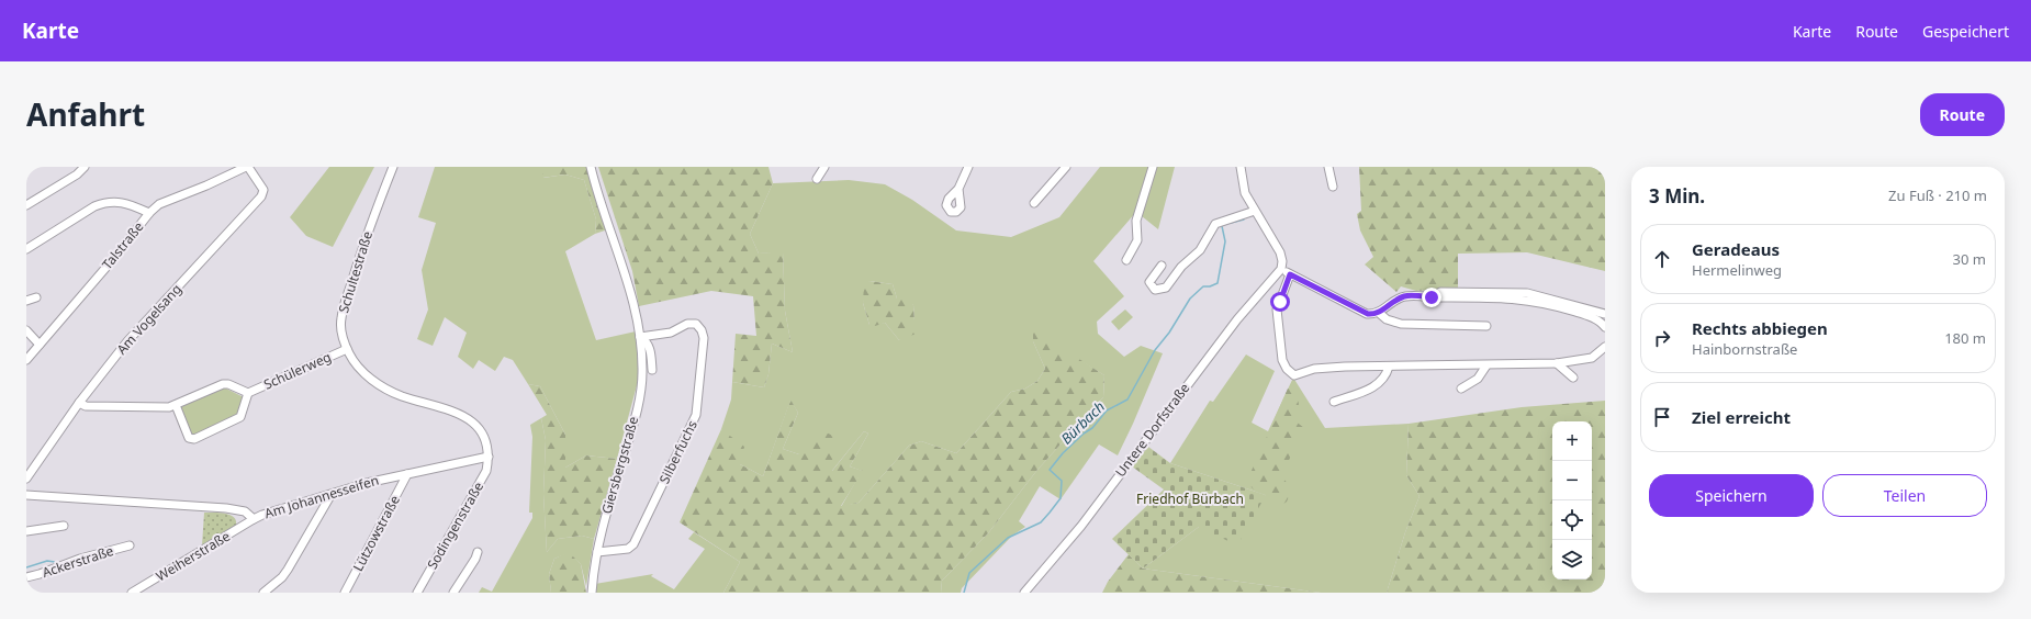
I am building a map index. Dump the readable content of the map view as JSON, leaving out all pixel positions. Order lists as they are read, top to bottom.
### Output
{
  "streets": {
    "street": [
      "Talstraße",
      "Schultestraße",
      "Am Vogelsang",
      "Schülerweg",
      "Untere Dorfstraße",
      "Silberfuchs",
      "Giersbergstraße",
      "Am Johannesseifen",
      "Sodingenstraße",
      "Lützowstraße",
      "Weiherstraße",
      "Ackerstraße"
    ]
  },
  "crossings": [
    ["Talstraße", "Am Vogelsang"],
    ["Schultestraße", "Schülerweg"],
    ["Schultestraße", "Am Johannesseifen"],
    ["Schultestraße", "Sodingenstraße"],
    ["Am Vogelsang", "Schülerweg"],
    ["Silberfuchs", "Giersbergstraße"],
    ["Am Johannesseifen", "Sodingenstraße"],
    ["Am Johannesseifen", "Lützowstraße"],
    ["Am Johannesseifen", "Weiherstraße"]
  ],
  "water": ["Bürbach"],
  "parks": ["Friedhof Bürbach"],
  "page": {
    "header": "Karte",
    "nav": ["Karte", "Route", "Gespeichert"],
    "title": "Anfahrt",
    "buttons": [
      "Route",
      ["Speichern", "Teilen"]
    ],
    "heading": ["3 Min.", "Zu Fuß · 210 m"],
    "list": [
      ["Geradeaus", "Hermelinweg", "30 m"],
      ["Rechts abbiegen", "Hainbornstraße", "180 m"],
      "Ziel erreicht"
    ],
    "map_buttons": ["+", "−"]
  }
}
